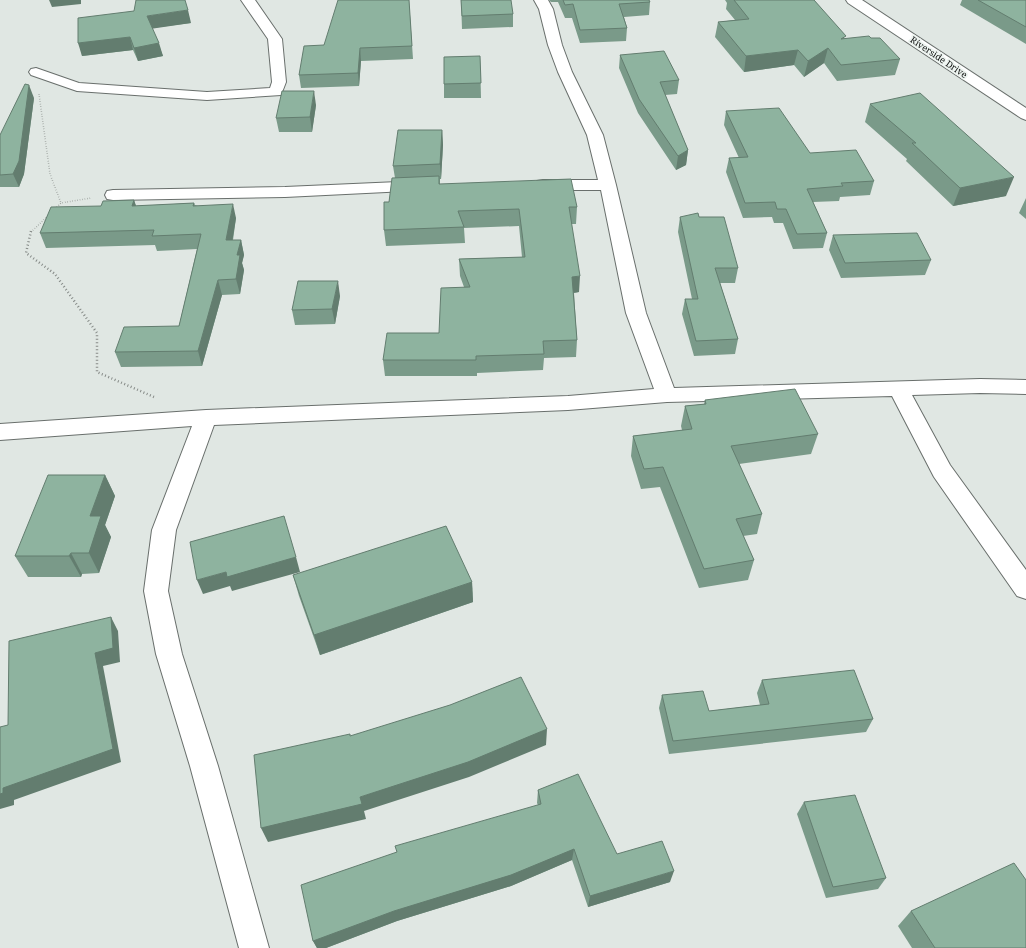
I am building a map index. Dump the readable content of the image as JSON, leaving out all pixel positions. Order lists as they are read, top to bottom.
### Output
{
  "streets": {
    "street": ["Riverside Drive"]
  }
}
